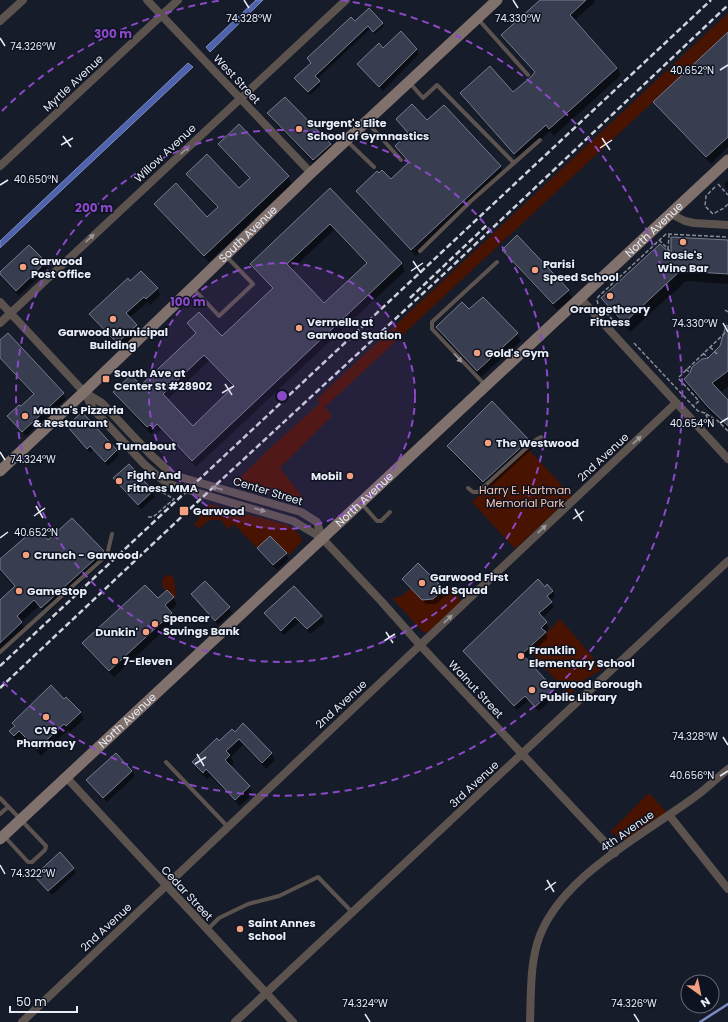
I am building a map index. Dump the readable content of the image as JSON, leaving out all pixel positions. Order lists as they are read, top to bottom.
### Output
{
  "streets": {
    "main road": ["North Avenue", "South Avenue"],
    "street": [
      "West Street",
      "Myrtle Avenue",
      "Willow Avenue",
      "2nd Avenue",
      "Center Street",
      "Walnut Street",
      "3rd Avenue",
      "4th Avenue",
      "Cedar Street"
    ]
  },
  "crossings": [
    ["West Street", "Myrtle Avenue"],
    ["West Street", "Willow Avenue"],
    ["West Street", "South Avenue"],
    ["Willow Avenue", "Center Street"],
    ["North Avenue", "Center Street"],
    ["North Avenue", "Walnut Street"],
    ["North Avenue", "Cedar Street"],
    ["South Avenue", "Center Street"],
    ["2nd Avenue", "Walnut Street"],
    ["2nd Avenue", "Cedar Street"],
    ["Center Street", "Walnut Street"],
    ["Walnut Street", "3rd Avenue"],
    ["Walnut Street", "4th Avenue"],
    ["3rd Avenue", "Cedar Street"]
  ],
  "one_way": ["Willow Avenue", "2nd Avenue"],
  "parks": ["Harry E. Hartman Memorial Park"],
  "places": {
    "other": [
      "Surgent's Elite School of Gymnastics",
      "Rosie's Wine Bar",
      "Garwood Post Office",
      "Parisi Speed School",
      "Orangetheory Fitness",
      "Garwood Municipal Building",
      "Vermella at Garwood Station",
      "Gold's Gym",
      "Mama's Pizzeria & Restaurant",
      "The Westwood",
      "Turnabout",
      "Mobil",
      "Fight And Fitness MMA",
      "Crunch - Garwood",
      "Garwood First Aid Squad",
      "GameStop",
      "Spencer Savings Bank",
      "Dunkin'",
      "Franklin Elementary School",
      "7-Eleven",
      "Garwood Borough Public Library",
      "CVS Pharmacy",
      "Saint Annes School"
    ],
    "transit": ["South Ave at Center St #28902", "Garwood"]
  },
  "scale_bar": "50 m",
  "north": "bottom right",
  "coordinates": [
    "74.328°W",
    "74.330°W",
    "74.326°W",
    "40.652°N",
    "40.650°N",
    "40.654°N",
    "74.324°W",
    "40.656°N",
    "74.322°W"
  ],
  "rings": ["300 m", "200 m", "100 m"]
}
